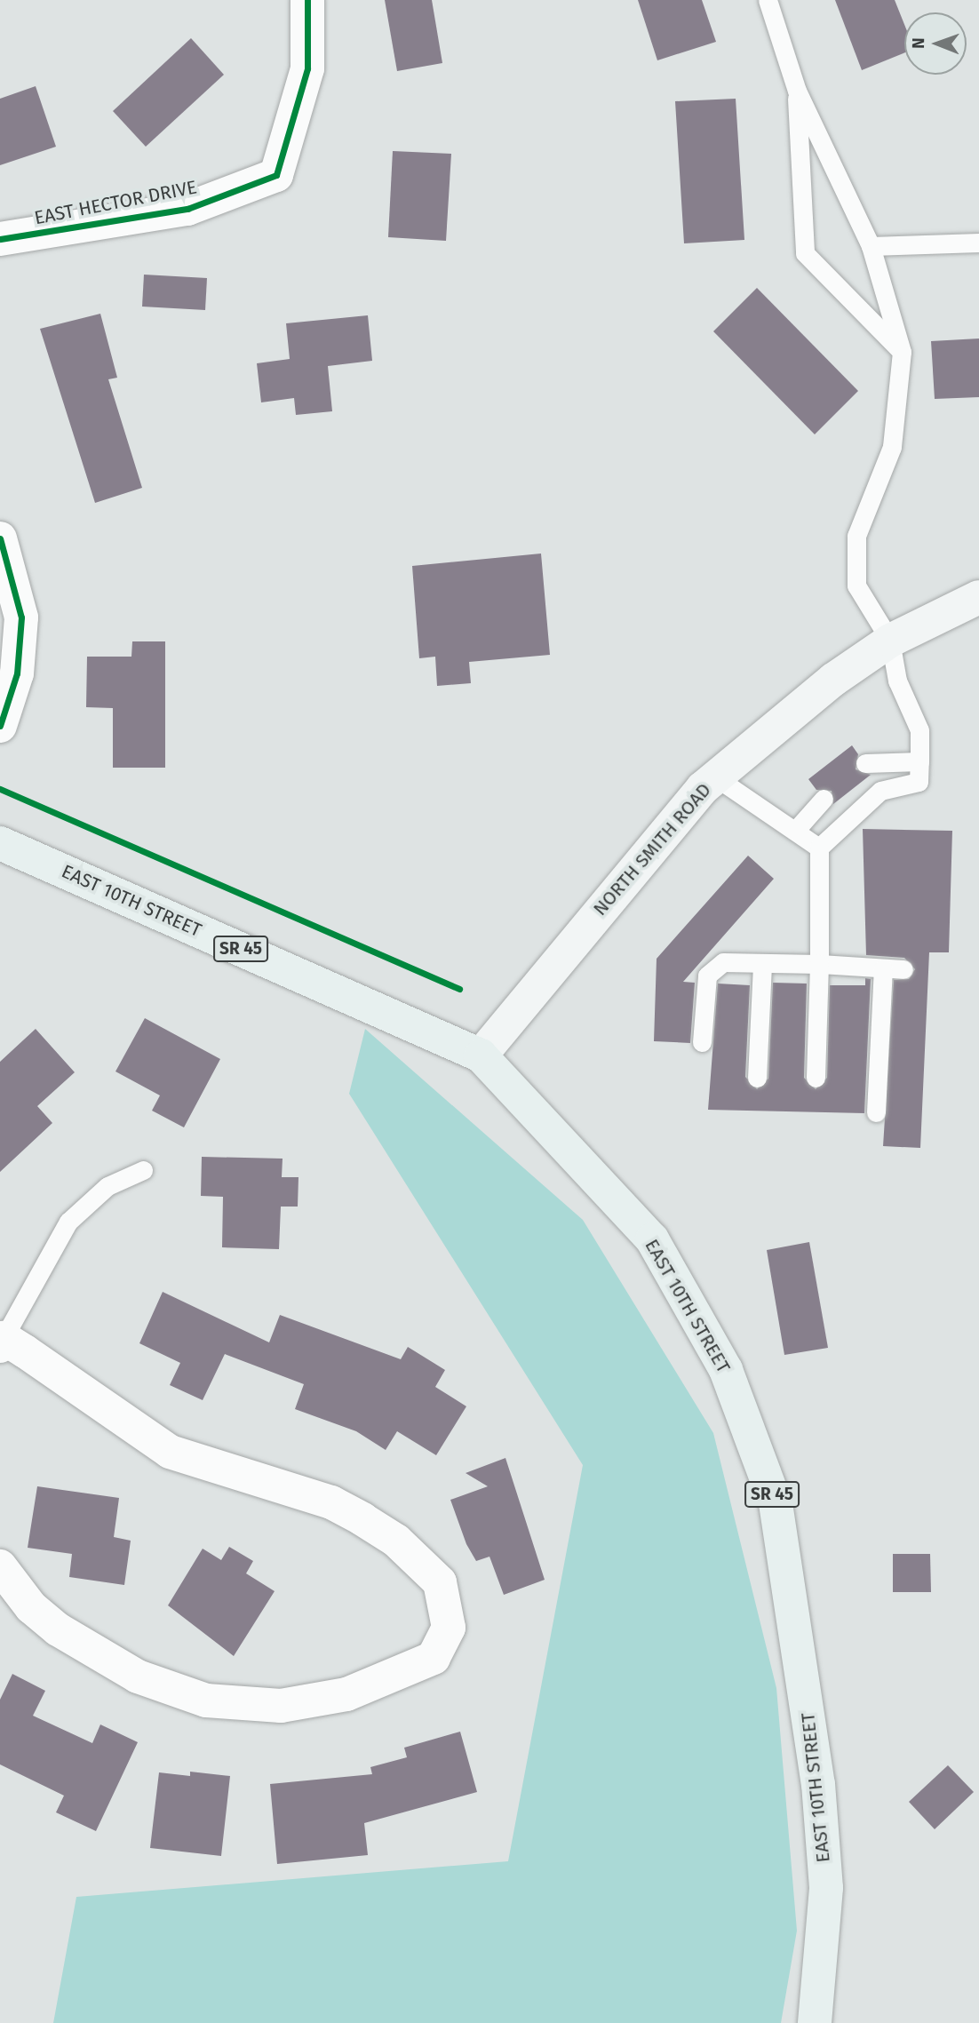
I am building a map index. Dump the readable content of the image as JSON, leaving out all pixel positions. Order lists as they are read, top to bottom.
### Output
{
  "streets": {
    "main road": ["NORTH SMITH ROAD", "EAST 10TH STREET", "SR 45"],
    "street": ["EAST HECTOR DRIVE"]
  },
  "crossings": [
    ["NORTH SMITH ROAD", "EAST 10TH STREET"]
  ],
  "north": "left"
}
